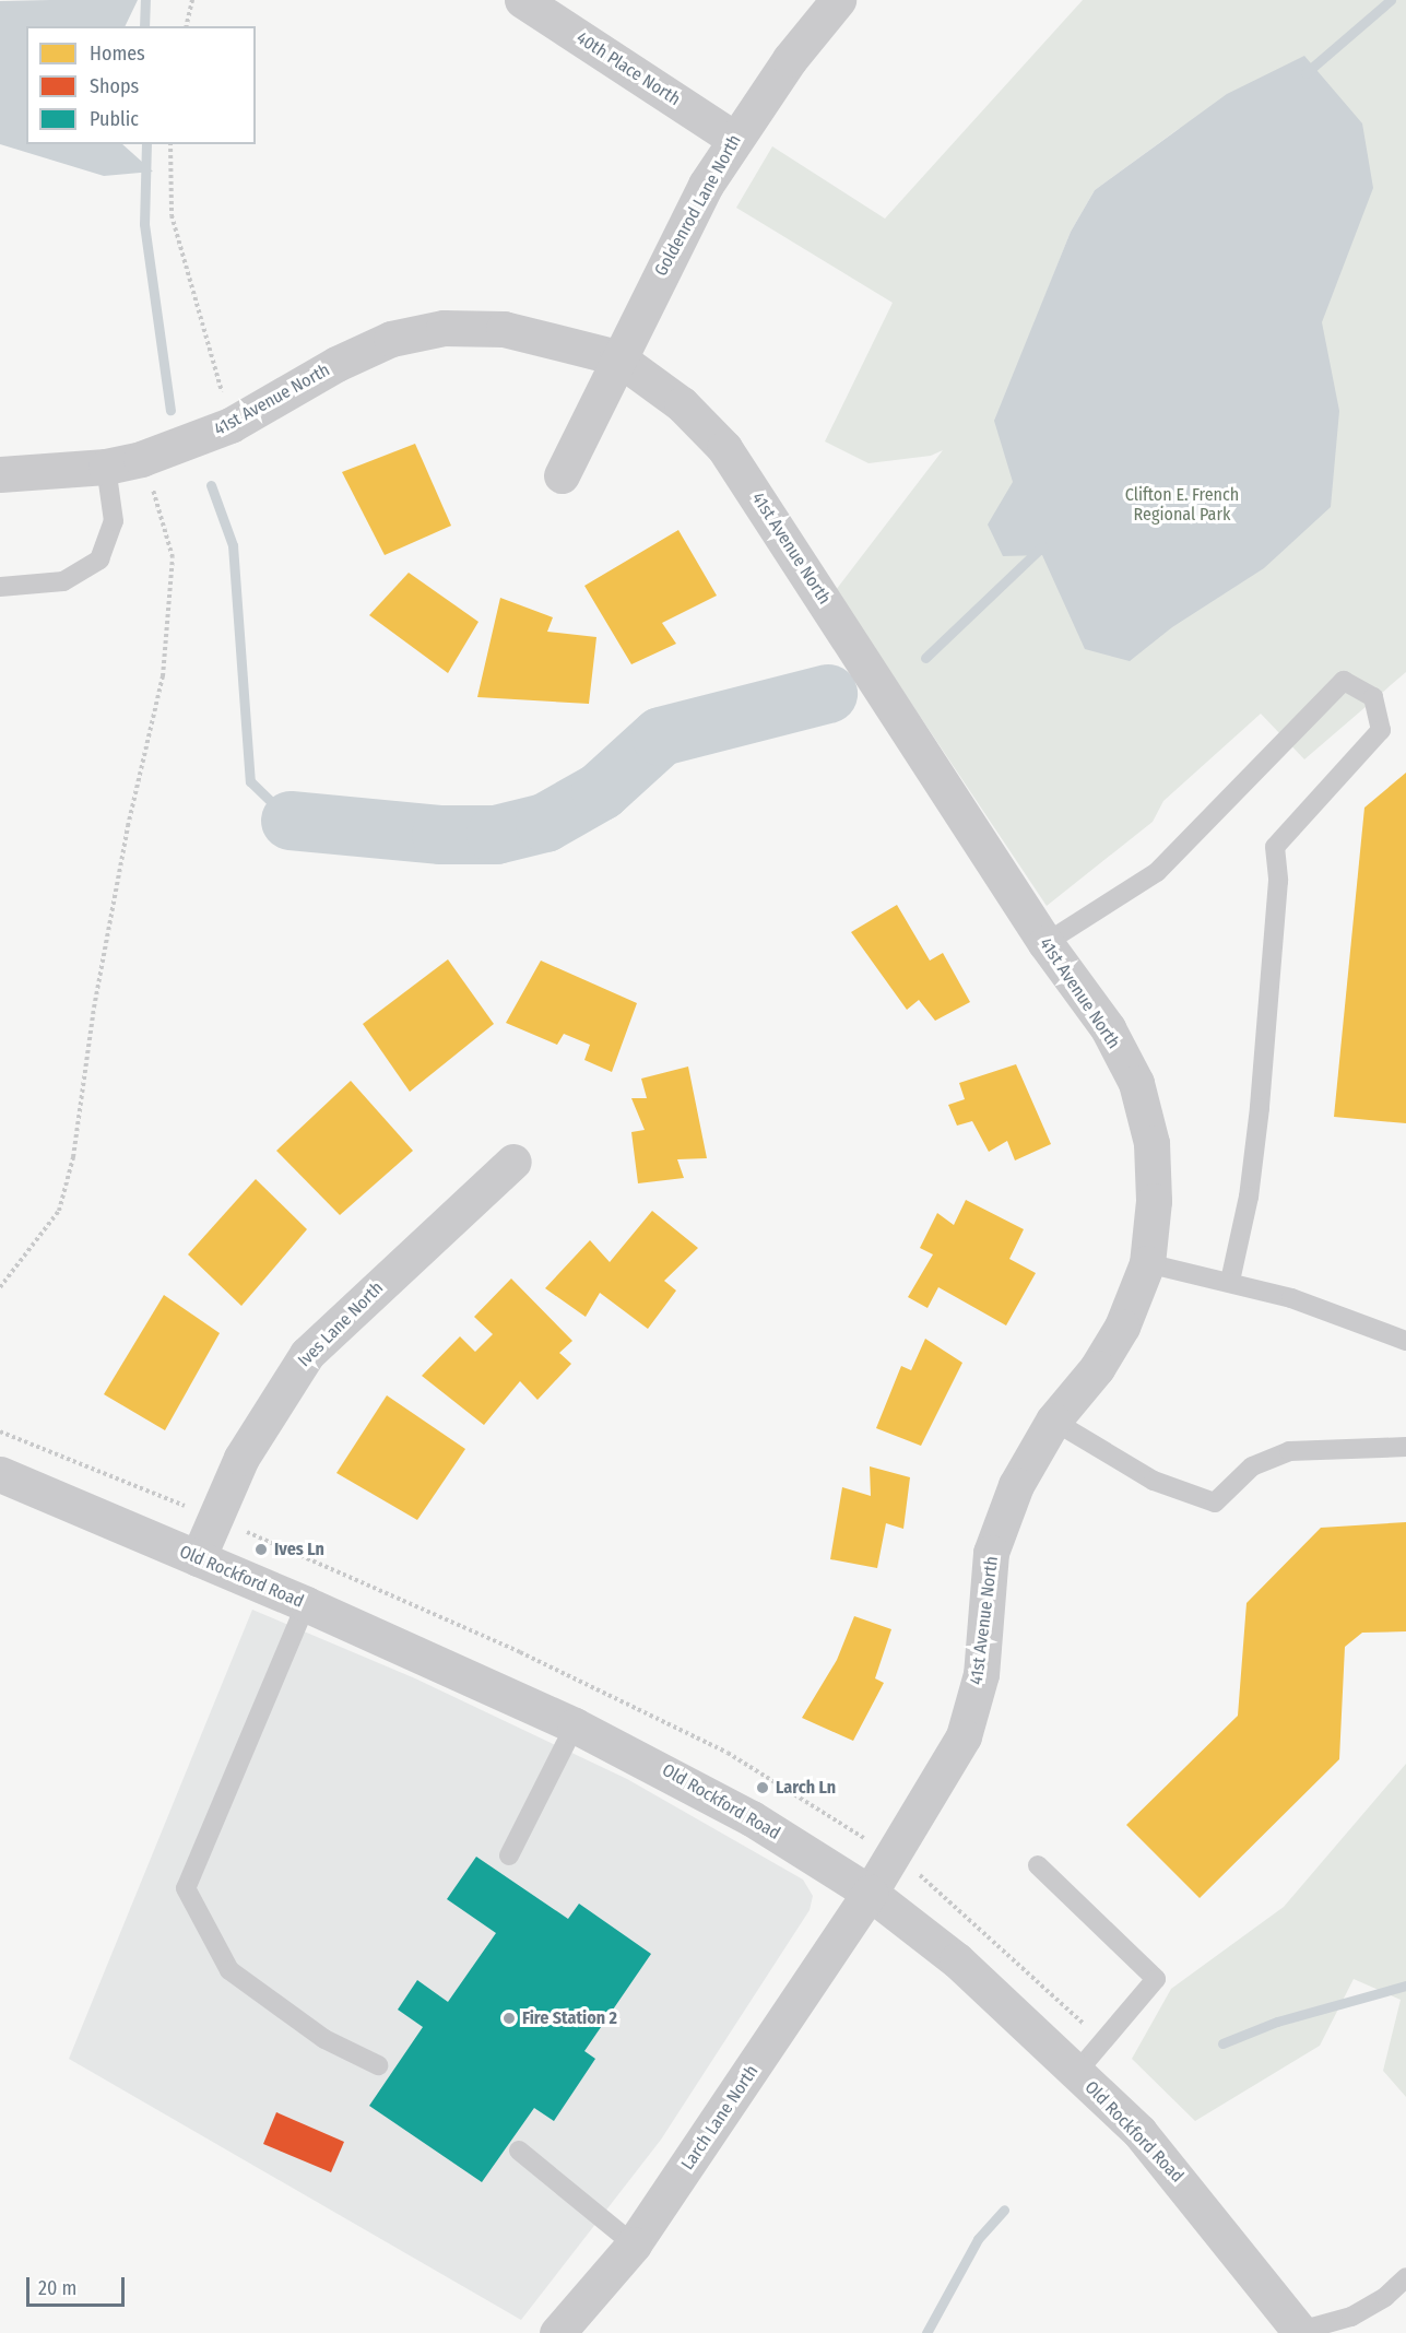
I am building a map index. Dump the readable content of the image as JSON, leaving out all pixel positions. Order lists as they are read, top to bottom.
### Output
{
  "streets": {
    "street": [
      "40th Place North",
      "Goldenrod Lane North",
      "41st Avenue North",
      "Ives Lane North",
      "Old Rockford Road",
      "Larch Lane North"
    ]
  },
  "crossings": [
    ["40th Place North", "Goldenrod Lane North"],
    ["Goldenrod Lane North", "41st Avenue North"],
    ["41st Avenue North", "Old Rockford Road"],
    ["41st Avenue North", "Larch Lane North"],
    ["Ives Lane North", "Old Rockford Road"],
    ["Old Rockford Road", "Larch Lane North"]
  ],
  "parks": ["Clifton E. French Regional Park"],
  "places": ["Ives Ln", "Larch Ln", "Fire Station 2"],
  "legend": ["Homes", "Shops", "Public"],
  "scale_bar": "20 m"
}
